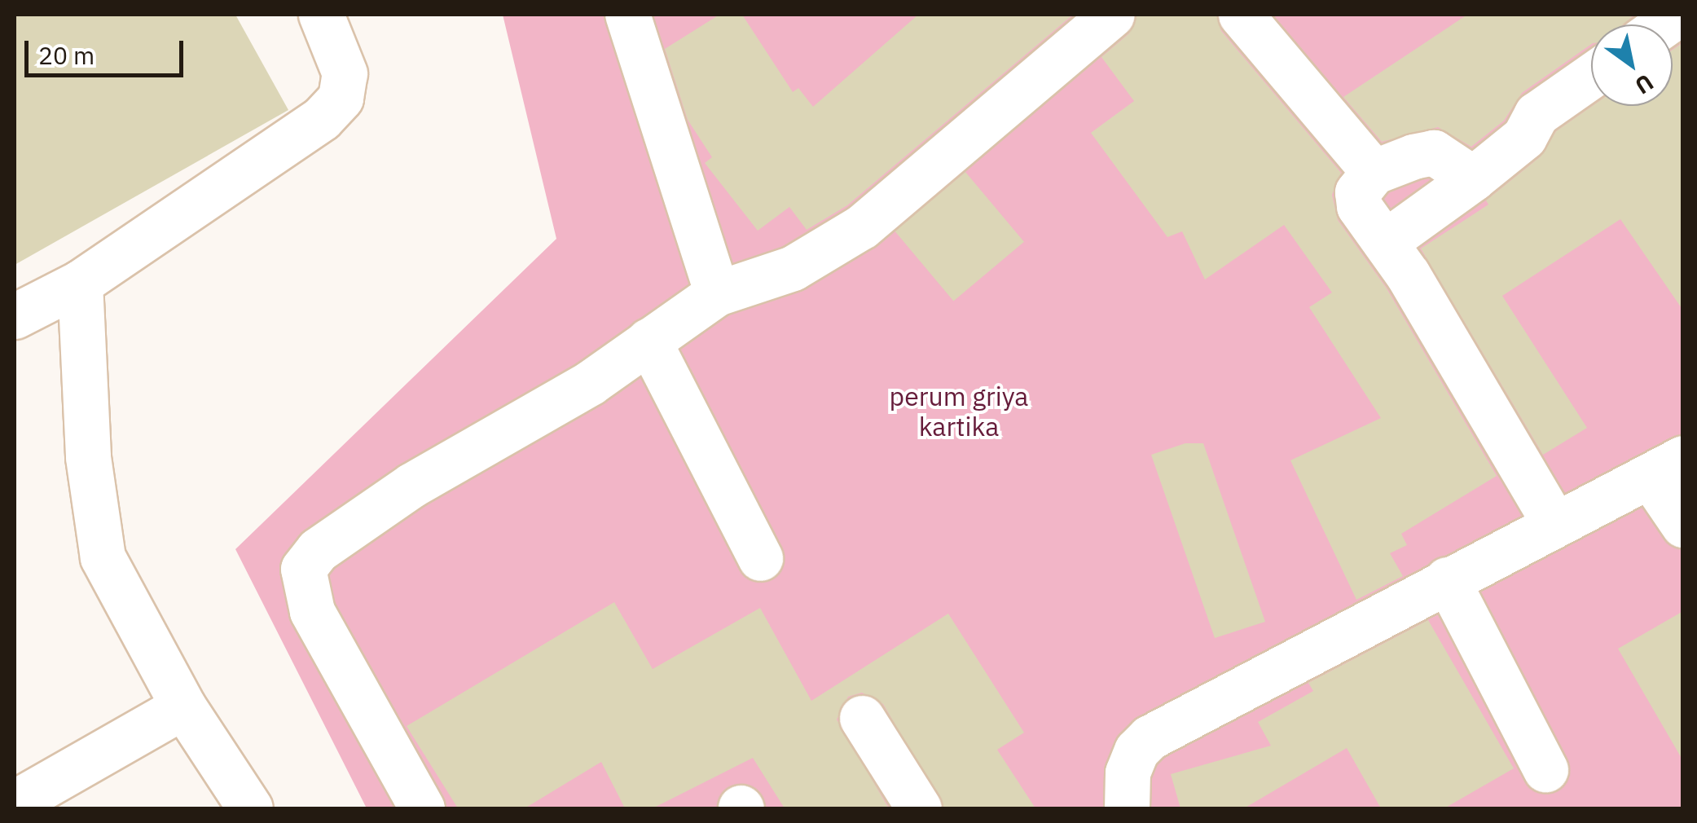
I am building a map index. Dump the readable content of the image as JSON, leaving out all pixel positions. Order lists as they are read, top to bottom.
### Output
{
  "parks": ["perum griya kartika"],
  "scale_bar": "20 m",
  "north": "bottom right"
}
